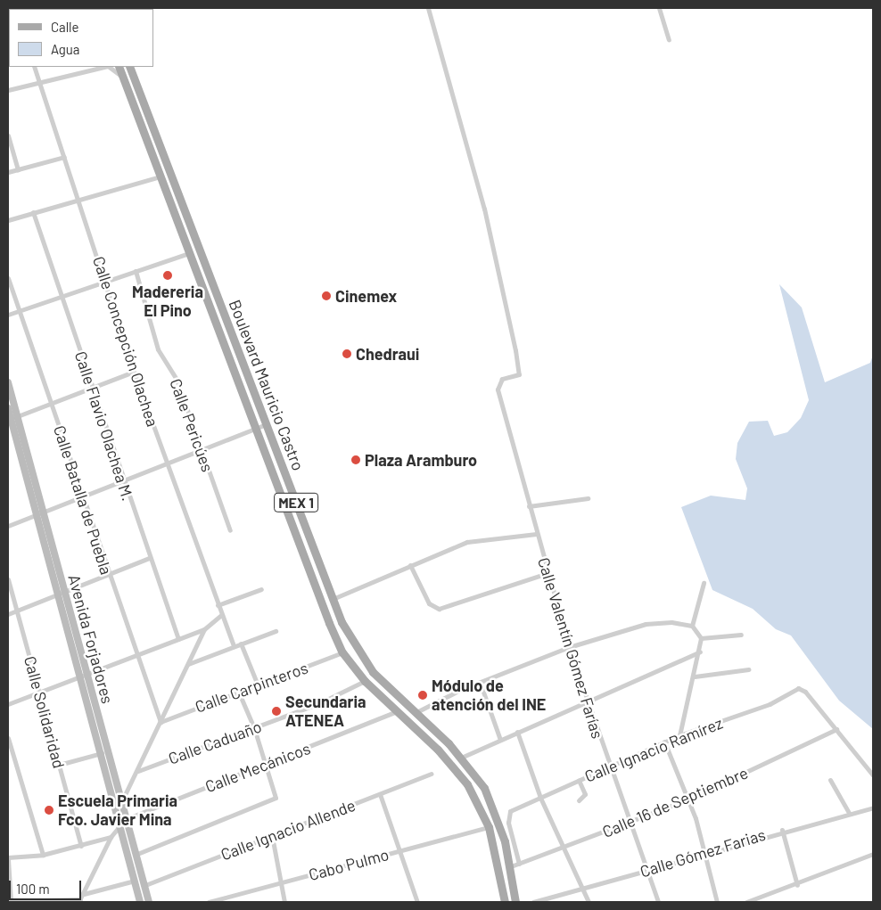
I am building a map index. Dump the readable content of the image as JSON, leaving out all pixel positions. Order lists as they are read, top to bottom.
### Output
{
  "streets": {
    "main road": ["Boulevard Mauricio Castro", "MEX 1", "Avenida Forjadores"],
    "street": [
      "Calle Concepción Olachea",
      "Calle Pericúes",
      "Calle Flavio Olachea M.",
      "Calle Batalla de Puebla",
      "Calle Valentín Gómez Farías",
      "Calle Carpinteros",
      "Calle Solidaridad",
      "Calle Caduaño",
      "Calle Ignacio Ramírez",
      "Calle Mecánicos",
      "Calle 16 de Septiembre",
      "Calle Ignacio Allende",
      "Calle Gómez Farias",
      "Cabo Pulmo"
    ]
  },
  "crossings": [
    ["Boulevard Mauricio Castro", "Calle Carpinteros"],
    ["Boulevard Mauricio Castro", "Calle Caduaño"],
    ["Boulevard Mauricio Castro", "Calle Mecánicos"],
    ["Boulevard Mauricio Castro", "Calle 16 de Septiembre"],
    ["Boulevard Mauricio Castro", "Cabo Pulmo"],
    ["Calle Batalla de Puebla", "Calle Carpinteros"],
    ["Avenida Forjadores", "Calle Mecánicos"],
    ["Avenida Forjadores", "Calle Ignacio Allende"],
    ["Calle Valentín Gómez Farías", "Calle Ignacio Ramírez"],
    ["Calle Valentín Gómez Farías", "Calle 16 de Septiembre"],
    ["Calle Valentín Gómez Farías", "Calle Gómez Farias"],
    ["Calle Ignacio Ramírez", "Calle 16 de Septiembre"]
  ],
  "places": [
    "Madereria El Pino",
    "Cinemex",
    "Chedraui",
    "Plaza Aramburo",
    "Módulo de atención del INE",
    "Secundaria ATENEA",
    "Escuela Primaria Fco. Javier Mina"
  ],
  "legend": ["Calle", "Agua"],
  "scale_bar": "100 m"
}
